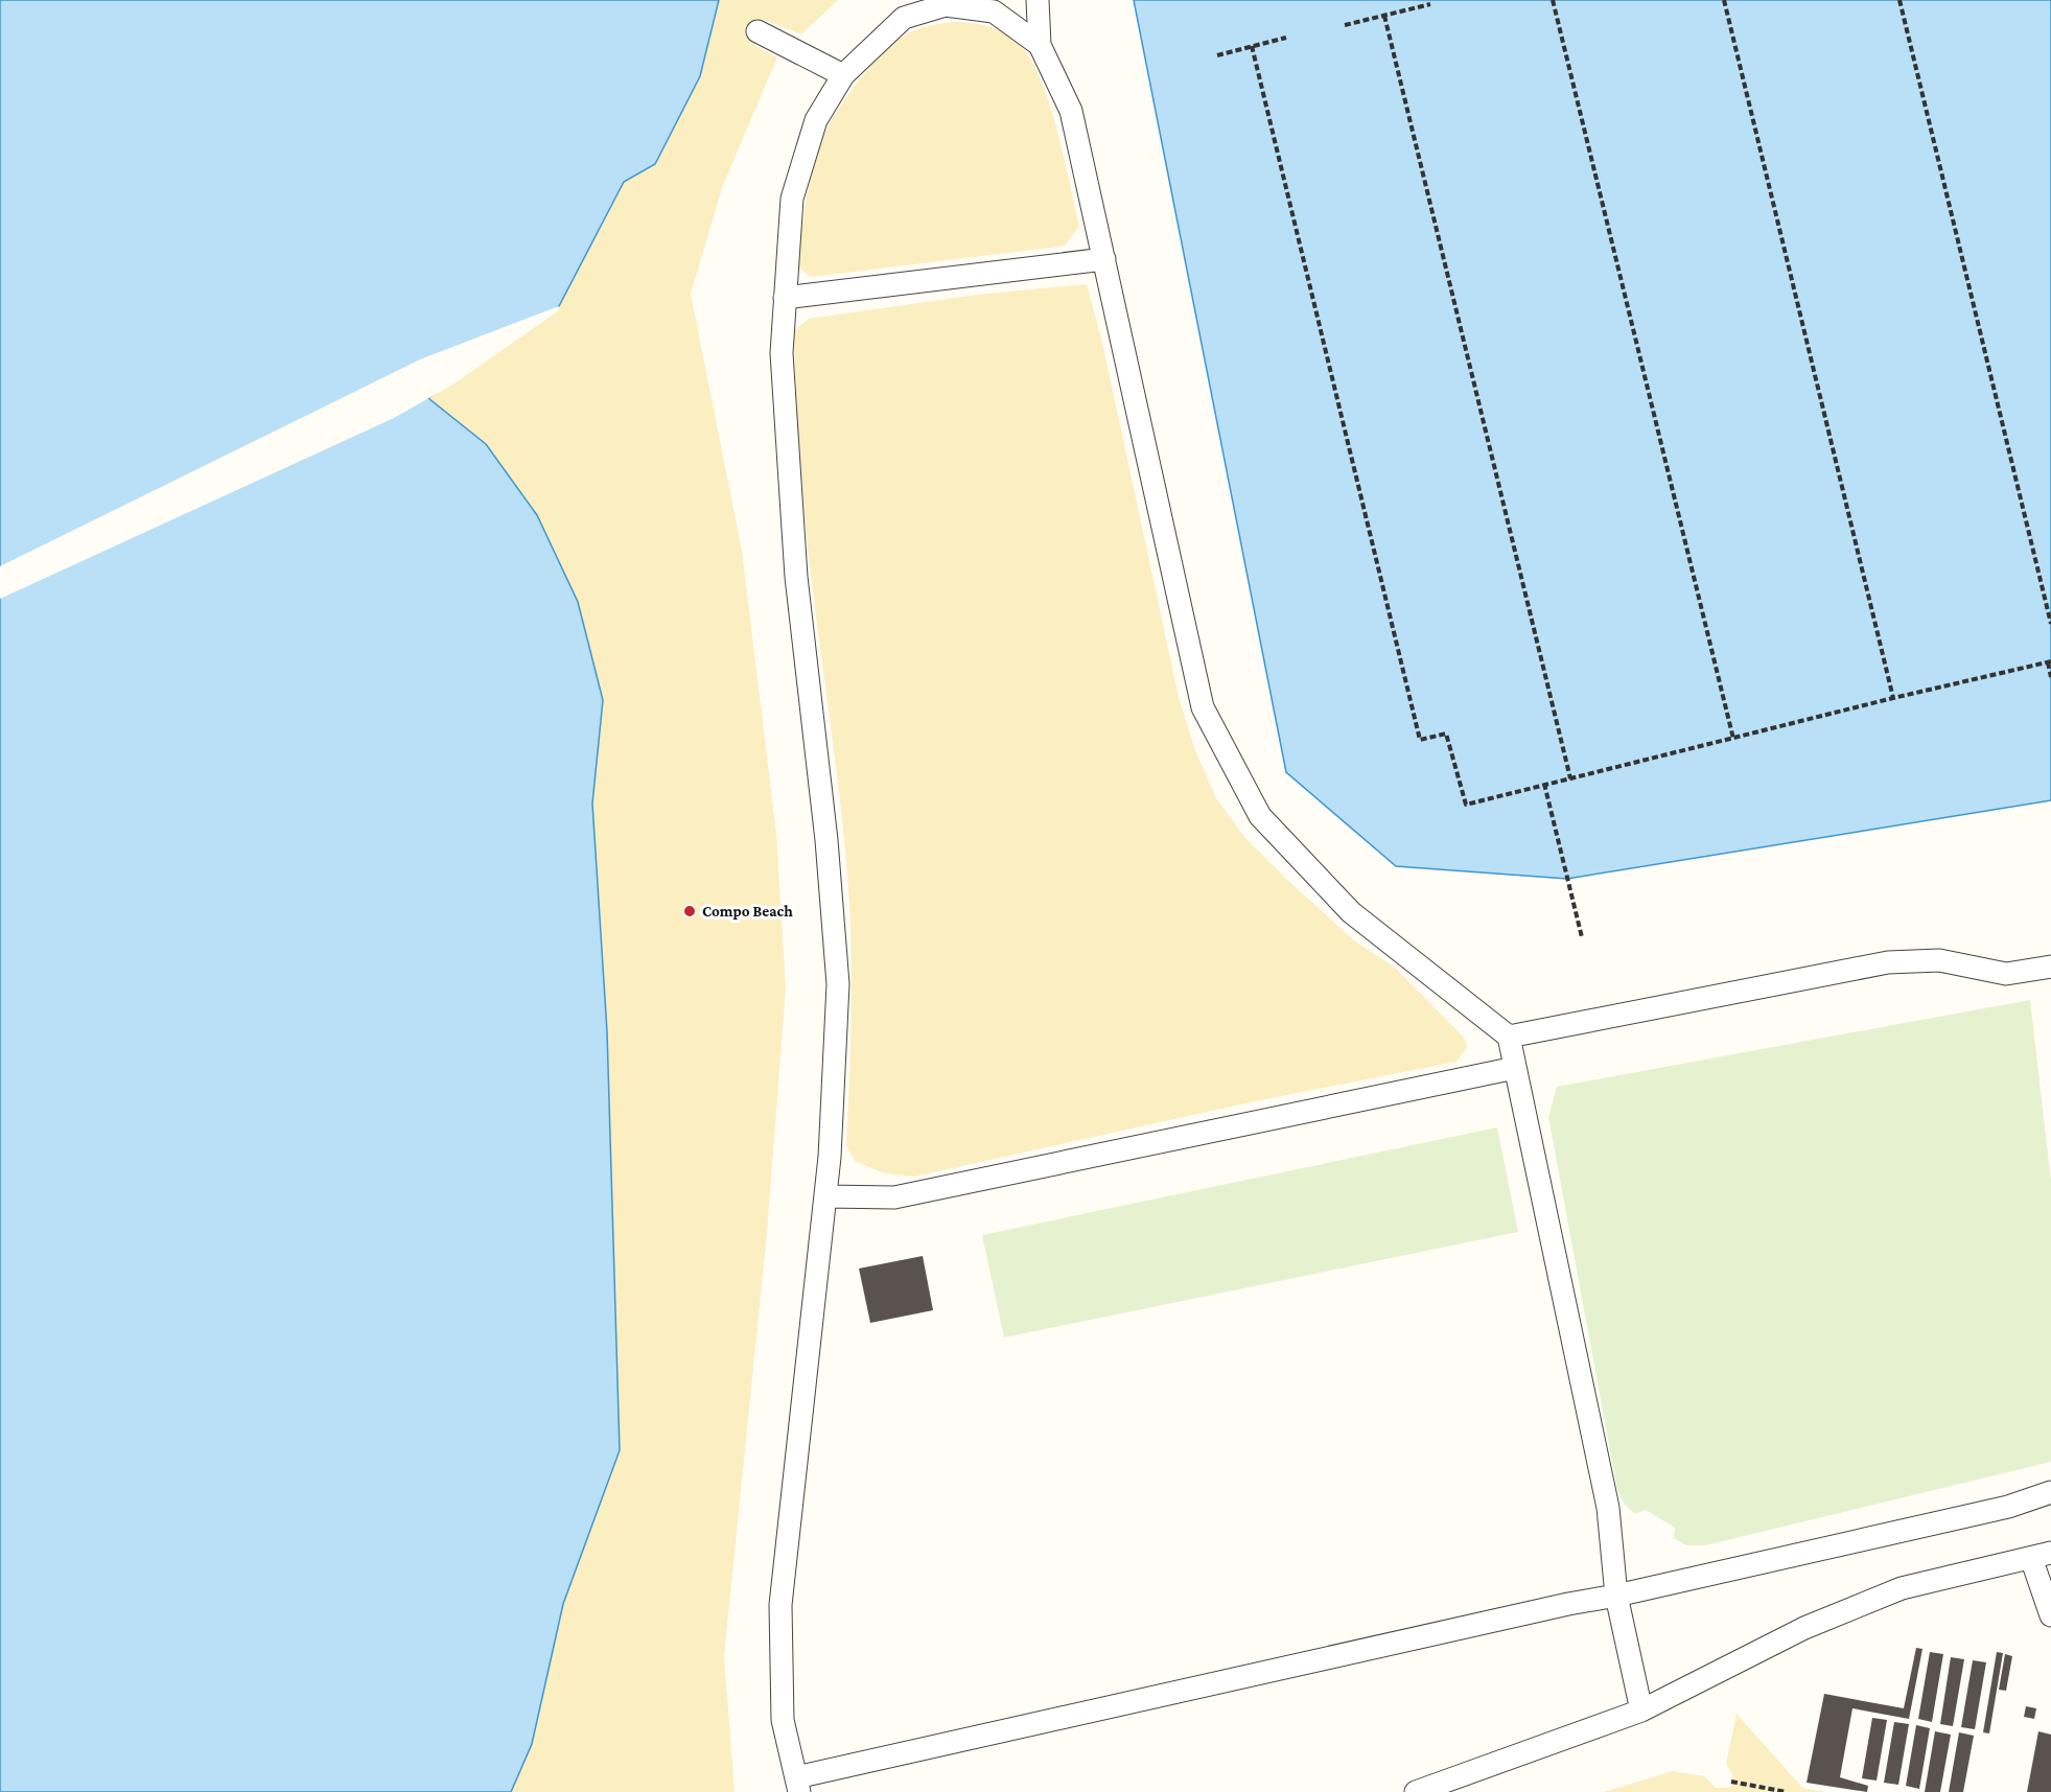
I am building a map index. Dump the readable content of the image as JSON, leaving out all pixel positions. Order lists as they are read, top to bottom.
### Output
{
  "places": ["Compo Beach"]
}
